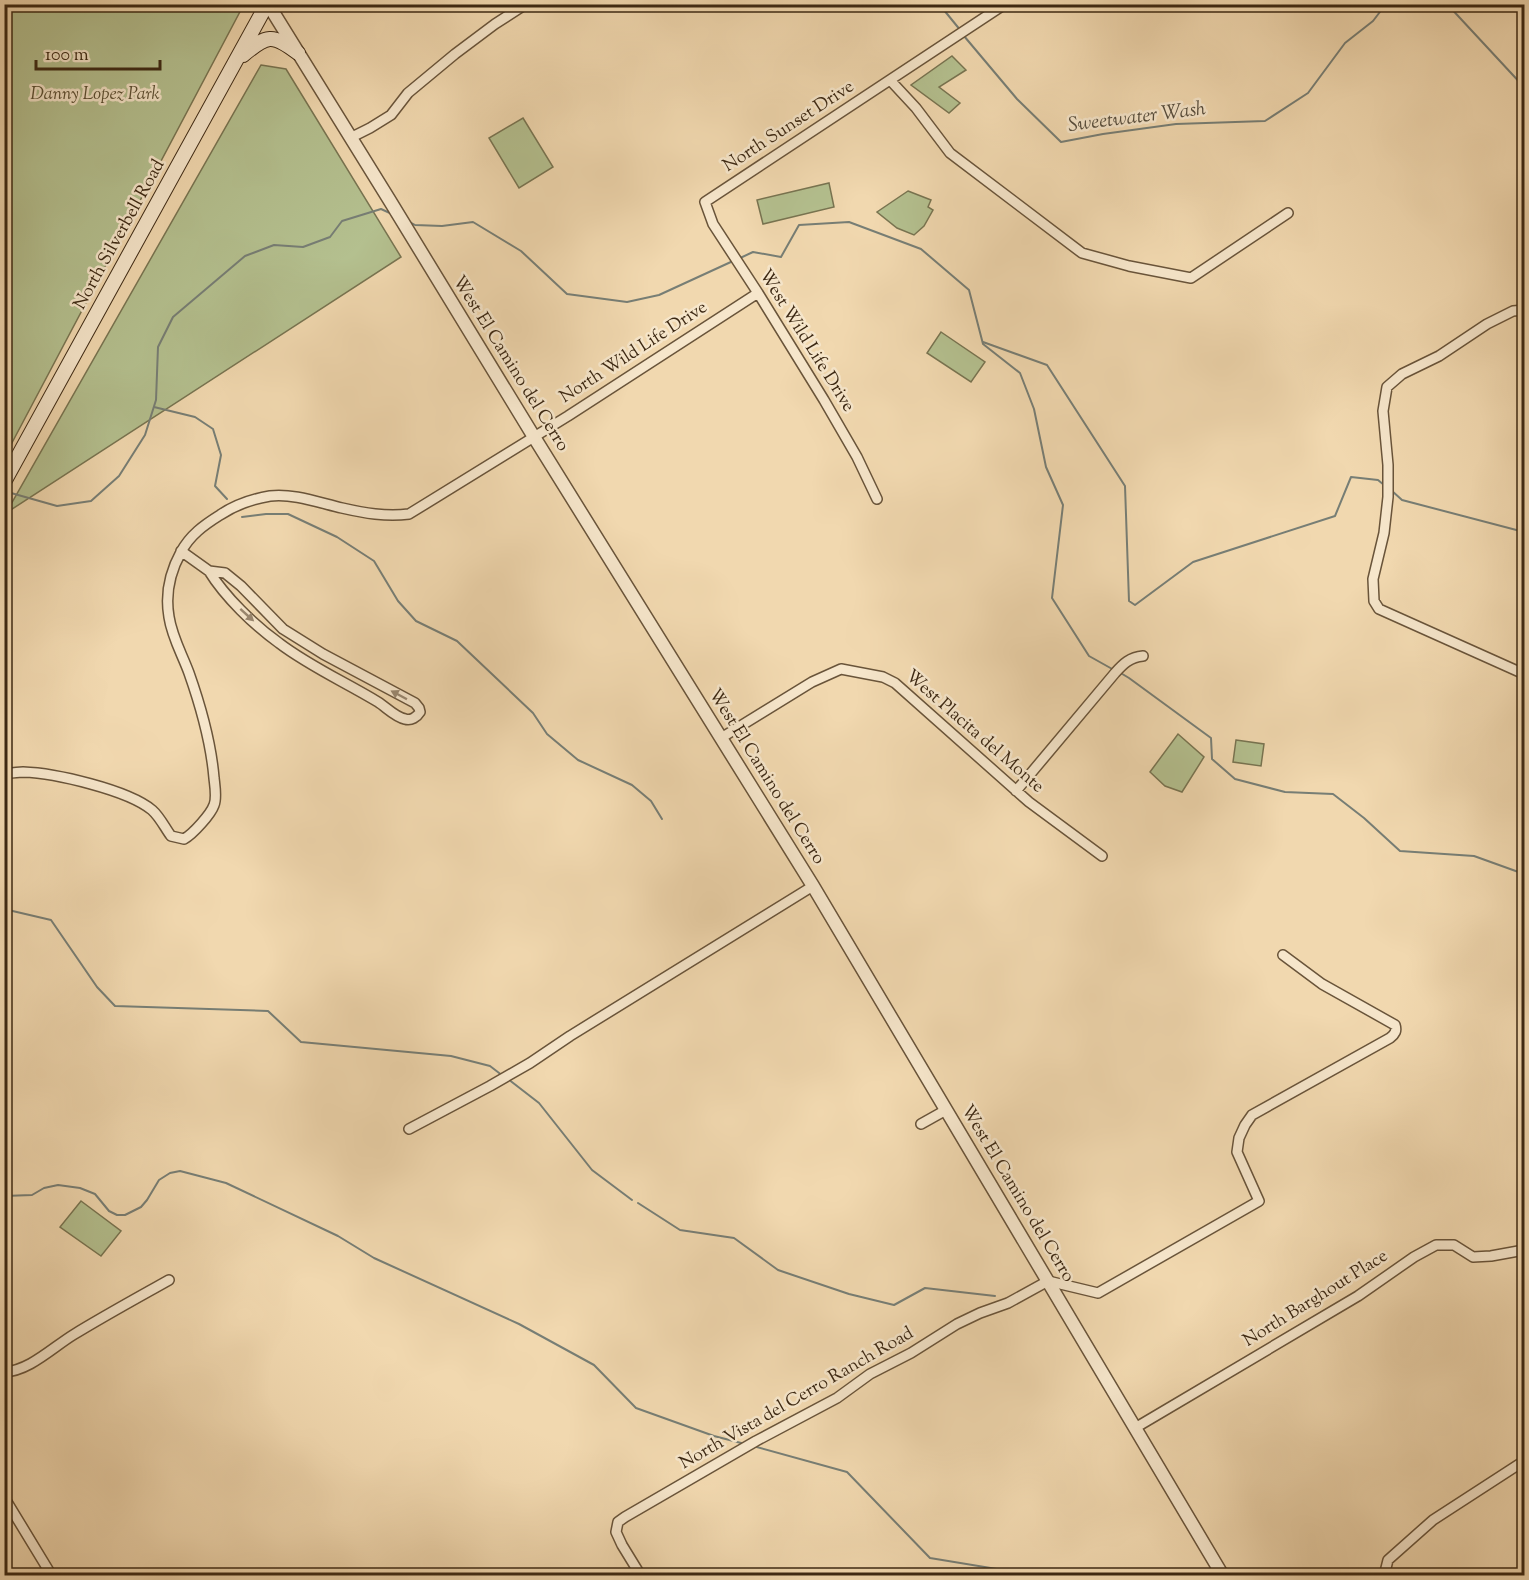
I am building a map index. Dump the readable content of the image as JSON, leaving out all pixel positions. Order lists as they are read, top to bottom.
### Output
{
  "streets": {
    "main road": ["North Silverbell Road"],
    "street": [
      "North Sunset Drive",
      "West Wild Life Drive",
      "North Wild Life Drive",
      "West El Camino del Cerro",
      "West Placita del Monte",
      "North Barghout Place",
      "North Vista del Cerro Ranch Road"
    ]
  },
  "crossings": [
    ["North Sunset Drive", "West Wild Life Drive"],
    ["North Silverbell Road", "West El Camino del Cerro"],
    ["West Wild Life Drive", "North Wild Life Drive"],
    ["North Wild Life Drive", "West El Camino del Cerro"],
    ["West El Camino del Cerro", "West Placita del Monte"],
    ["West El Camino del Cerro", "North Barghout Place"],
    ["West El Camino del Cerro", "North Vista del Cerro Ranch Road"]
  ],
  "water": ["Sweetwater Wash"],
  "parks": ["Danny Lopez Park"],
  "scale_bar": "100 m"
}
